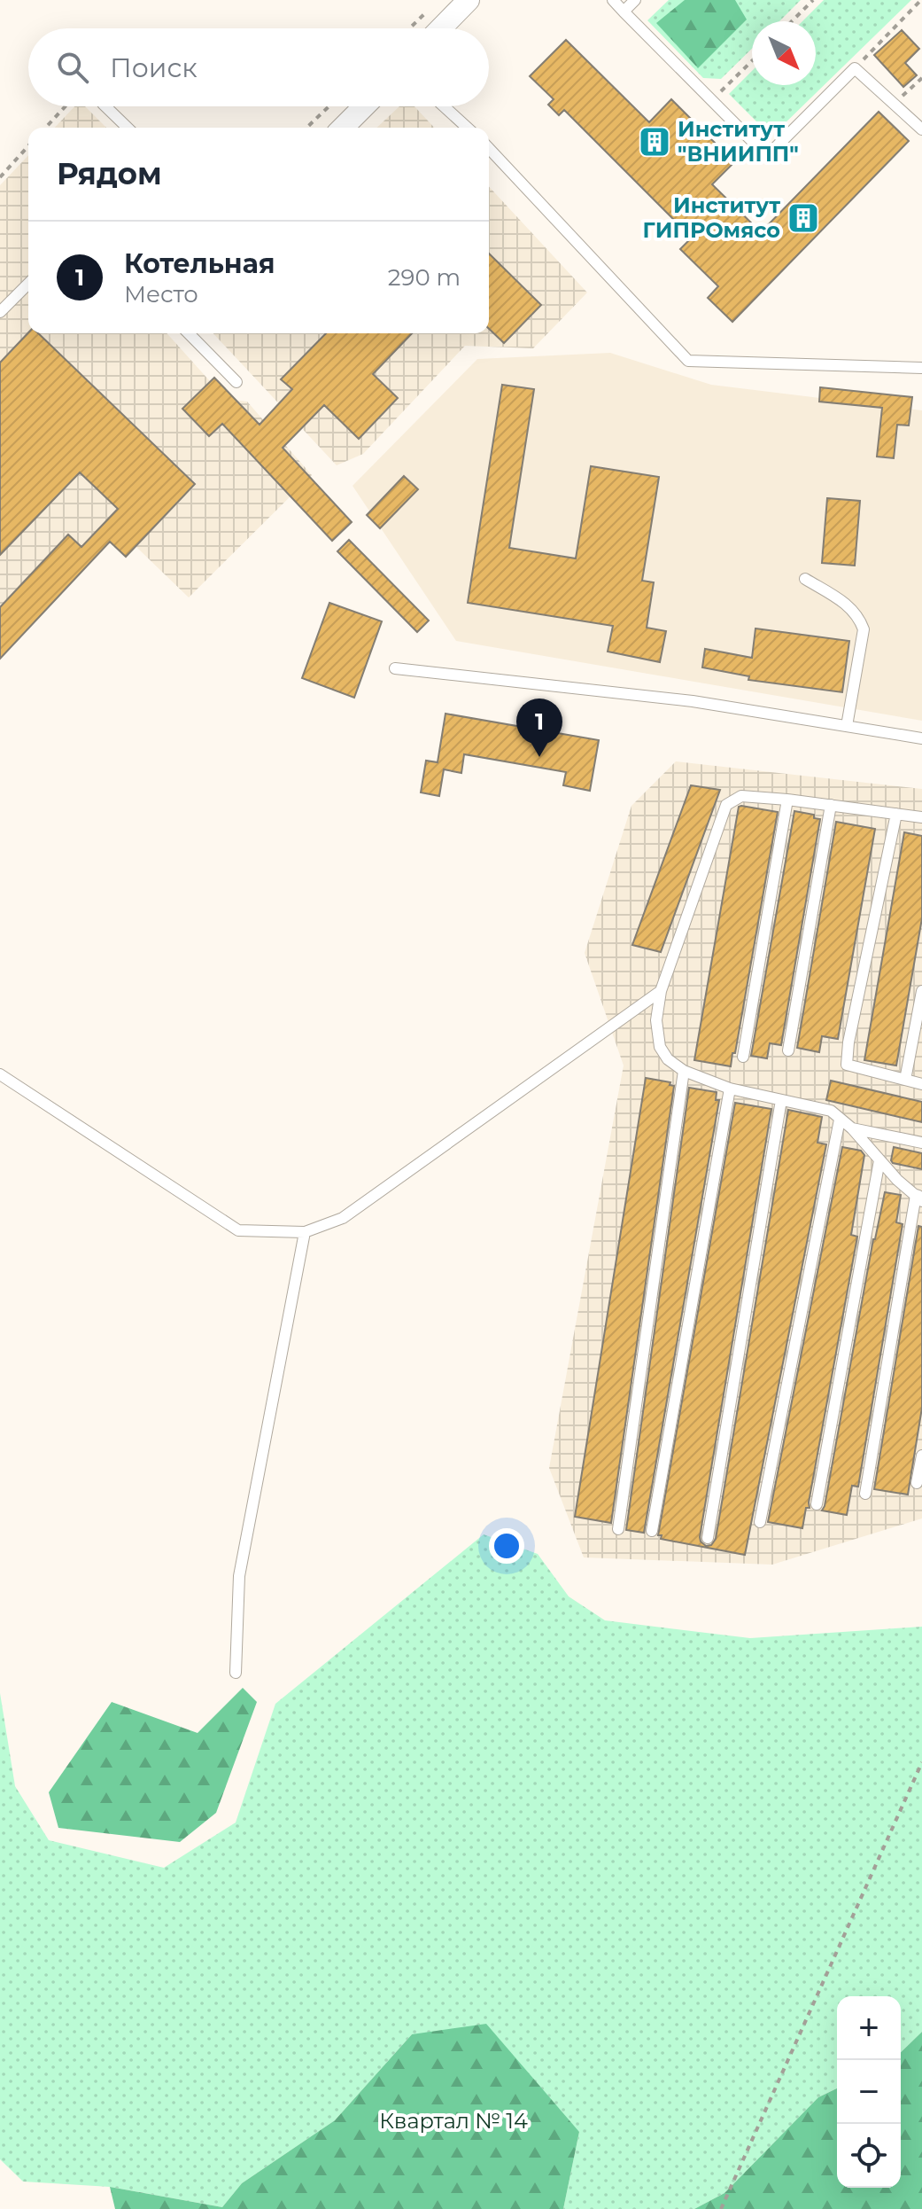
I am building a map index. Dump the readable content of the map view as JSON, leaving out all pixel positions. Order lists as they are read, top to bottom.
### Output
{
  "parks": ["Квартал № 14"],
  "places": {
    "building": ["Институт \"ВНИИПП\"", "Институт ГИПРОмясо"]
  },
  "north": "bottom right",
  "page": {
    "search": "Поиск",
    "heading": "Рядом",
    "list": [
      {
        "mark": "1",
        "name": "Котельная",
        "note": "Место",
        "value": "290 m"
      }
    ],
    "pins": "1",
    "map_buttons": ["+", "−"]
  }
}
